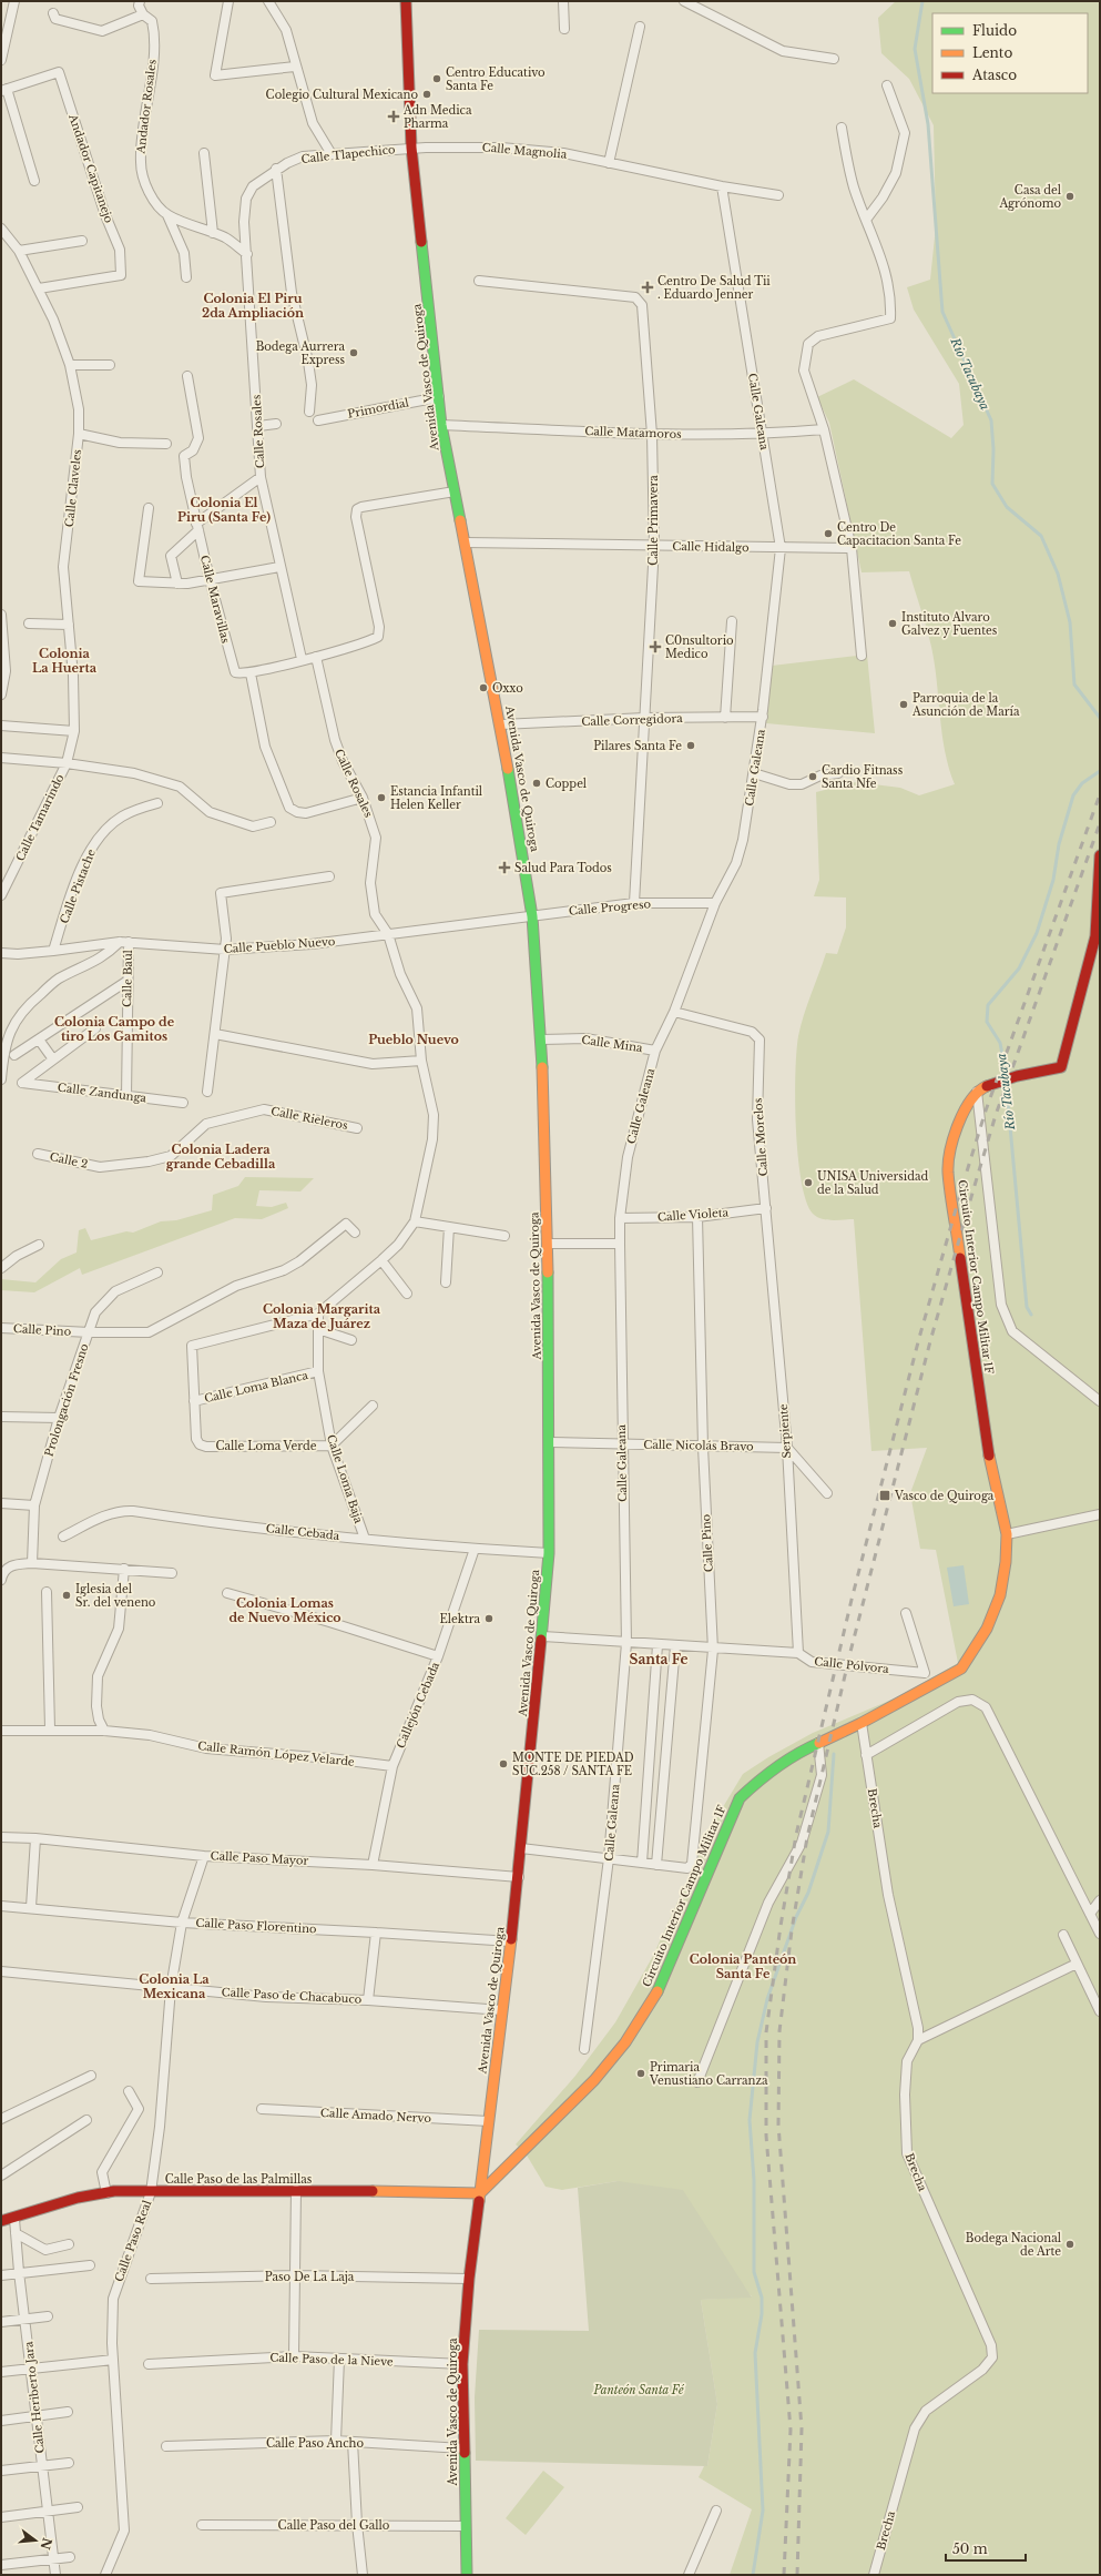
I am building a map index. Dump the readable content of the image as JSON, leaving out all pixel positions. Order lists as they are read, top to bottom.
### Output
{
  "streets": {
    "main road": ["Avenida Vasco de Quiroga", "Circuito Interior Campo Militar 1F", "Calle Paso de las Palmillas"],
    "street": [
      "Andador Rosales",
      "Calle Magnolia",
      "Calle Tlapechico",
      "Andador Capitanejo",
      "Primordial",
      "Calle Galeana",
      "Calle Rosales",
      "Calle Matamoros",
      "Calle Claveles",
      "Calle Primavera",
      "Calle Hidalgo",
      "Calle Maravillas",
      "Calle Corregidora",
      "Calle Tamarindo",
      "Calle Pistache",
      "Calle Progreso",
      "Calle Pueblo Nuevo",
      "Calle Baúl",
      "Calle Mina",
      "Calle Zandunga",
      "Calle Rieleros",
      "Calle Morelos",
      "Calle 2",
      "Calle Violeta",
      "Calle Pino",
      "Calle Loma Blanca",
      "Prolongación Fresno",
      "Serpiente",
      "Calle Loma Verde",
      "Calle Nicolás Bravo",
      "Calle Loma Baja",
      "Calle Cebada",
      "Calle Pólvora",
      "Callejón Cebada",
      "Calle Ramón López Velarde",
      "Brecha",
      "Calle Paso Mayor",
      "Calle Paso Florentino",
      "Calle Paso de Chacabuco",
      "Calle Amado Nervo",
      "Calle Paso Real",
      "Paso De La Laja",
      "Calle Paso de la Nieve",
      "Calle Heriberto Jara",
      "Calle Paso Ancho",
      "Calle Paso del Gallo"
    ]
  },
  "crossings": [
    ["Calle Magnolia", "Calle Tlapechico"],
    ["Calle Magnolia", "Avenida Vasco de Quiroga"],
    ["Calle Magnolia", "Calle Galeana"],
    ["Calle Tlapechico", "Avenida Vasco de Quiroga"],
    ["Calle Tlapechico", "Calle Rosales"],
    ["Andador Capitanejo", "Calle Claveles"],
    ["Avenida Vasco de Quiroga", "Primordial"],
    ["Avenida Vasco de Quiroga", "Calle Matamoros"],
    ["Avenida Vasco de Quiroga", "Calle Hidalgo"],
    ["Avenida Vasco de Quiroga", "Calle Corregidora"],
    ["Avenida Vasco de Quiroga", "Calle Progreso"],
    ["Avenida Vasco de Quiroga", "Calle Pueblo Nuevo"],
    ["Avenida Vasco de Quiroga", "Calle Mina"],
    ["Avenida Vasco de Quiroga", "Circuito Interior Campo Militar 1F"],
    ["Avenida Vasco de Quiroga", "Calle Nicolás Bravo"],
    ["Avenida Vasco de Quiroga", "Calle Cebada"],
    ["Avenida Vasco de Quiroga", "Calle Pólvora"],
    ["Avenida Vasco de Quiroga", "Calle Paso Mayor"],
    ["Avenida Vasco de Quiroga", "Calle Paso Florentino"],
    ["Avenida Vasco de Quiroga", "Calle Paso de Chacabuco"],
    ["Avenida Vasco de Quiroga", "Calle Amado Nervo"],
    ["Avenida Vasco de Quiroga", "Calle Paso de las Palmillas"],
    ["Avenida Vasco de Quiroga", "Paso De La Laja"],
    ["Avenida Vasco de Quiroga", "Calle Paso de la Nieve"],
    ["Avenida Vasco de Quiroga", "Calle Paso Ancho"],
    ["Avenida Vasco de Quiroga", "Calle Paso del Gallo"],
    ["Calle Galeana", "Calle Matamoros"],
    ["Calle Galeana", "Calle Hidalgo"],
    ["Calle Galeana", "Calle Corregidora"],
    ["Calle Galeana", "Calle Progreso"],
    ["Calle Galeana", "Calle Mina"],
    ["Calle Galeana", "Calle Morelos"],
    ["Calle Galeana", "Calle Violeta"],
    ["Calle Galeana", "Calle Nicolás Bravo"],
    ["Calle Galeana", "Calle Pólvora"],
    ["Calle Rosales", "Calle Pueblo Nuevo"],
    ["Calle Matamoros", "Calle Primavera"],
    ["Calle Claveles", "Calle Tamarindo"],
    ["Calle Primavera", "Calle Hidalgo"],
    ["Calle Primavera", "Calle Corregidora"],
    ["Calle Primavera", "Calle Progreso"],
    ["Calle Pistache", "Calle Pueblo Nuevo"],
    ["Calle Progreso", "Calle Pueblo Nuevo"],
    ["Calle Pueblo Nuevo", "Calle Baúl"],
    ["Calle Baúl", "Calle Zandunga"],
    ["Calle Rieleros", "Calle 2"],
    ["Calle Morelos", "Calle Violeta"],
    ["Calle Morelos", "Serpiente"],
    ["Calle Violeta", "Calle Pino"],
    ["Calle Violeta", "Serpiente"],
    ["Circuito Interior Campo Militar 1F", "Brecha"],
    ["Circuito Interior Campo Militar 1F", "Calle Paso de las Palmillas"],
    ["Calle Pino", "Prolongación Fresno"],
    ["Calle Pino", "Calle Nicolás Bravo"],
    ["Calle Pino", "Calle Pólvora"],
    ["Calle Loma Blanca", "Calle Loma Verde"],
    ["Calle Loma Blanca", "Calle Loma Baja"],
    ["Serpiente", "Calle Nicolás Bravo"],
    ["Serpiente", "Calle Pólvora"],
    ["Calle Loma Verde", "Calle Loma Baja"],
    ["Calle Loma Baja", "Calle Cebada"],
    ["Calle Cebada", "Callejón Cebada"],
    ["Callejón Cebada", "Calle Ramón López Velarde"],
    ["Callejón Cebada", "Calle Paso Mayor"],
    ["Calle Paso Mayor", "Calle Paso Real"],
    ["Calle Paso Florentino", "Calle Paso Real"],
    ["Calle Paso de Chacabuco", "Calle Paso Real"],
    ["Calle Paso de las Palmillas", "Calle Paso Real"],
    ["Calle Paso de las Palmillas", "Calle Heriberto Jara"]
  ],
  "districts": [
    "Colonia El Piru 2da Ampliación",
    "Colonia El Piru (Santa Fe)",
    "Colonia La Huerta",
    "Colonia Campo de tiro Los Gamitos",
    "Pueblo Nuevo",
    "Colonia Ladera grande Cebadilla",
    "Colonia Margarita Maza de Juárez",
    "Colonia Lomas de Nuevo México",
    "Santa Fe",
    "Colonia Panteón Santa Fe",
    "Colonia La Mexicana"
  ],
  "water": ["Río Tacubaya"],
  "parks": ["Panteón Santa Fé"],
  "places": {
    "other": [
      "Centro Educativo Santa Fe",
      "Colegio Cultural Mexicano",
      "Casa del Agrónomo",
      "Bodega Aurrera Express",
      "Centro De Capacitacion Santa Fe",
      "Instituto Alvaro Galvez y Fuentes",
      "Oxxo",
      "Parroquia de la Asunción de María",
      "Pilares Santa Fe",
      "Cardio Fitnass Santa Nfe",
      "Coppel",
      "Estancia Infantil Helen Keller",
      "UNISA Universidad de la Salud",
      "Iglesia del Sr. del veneno",
      "Elektra",
      "MONTE DE PIEDAD SUC.258 / SANTA FE",
      "Primaria Venustiano Carranza",
      "Bodega Nacional de Arte"
    ],
    "health": [
      "Adn Medica Pharma",
      "Centro De Salud Tii . Eduardo Jenner",
      "C0nsultorio Medico",
      "Salud Para Todos"
    ],
    "transit": ["Vasco de Quiroga"]
  },
  "legend": ["Fluido", "Lento", "Atasco"],
  "scale_bar": "50 m",
  "north": "right"
}
